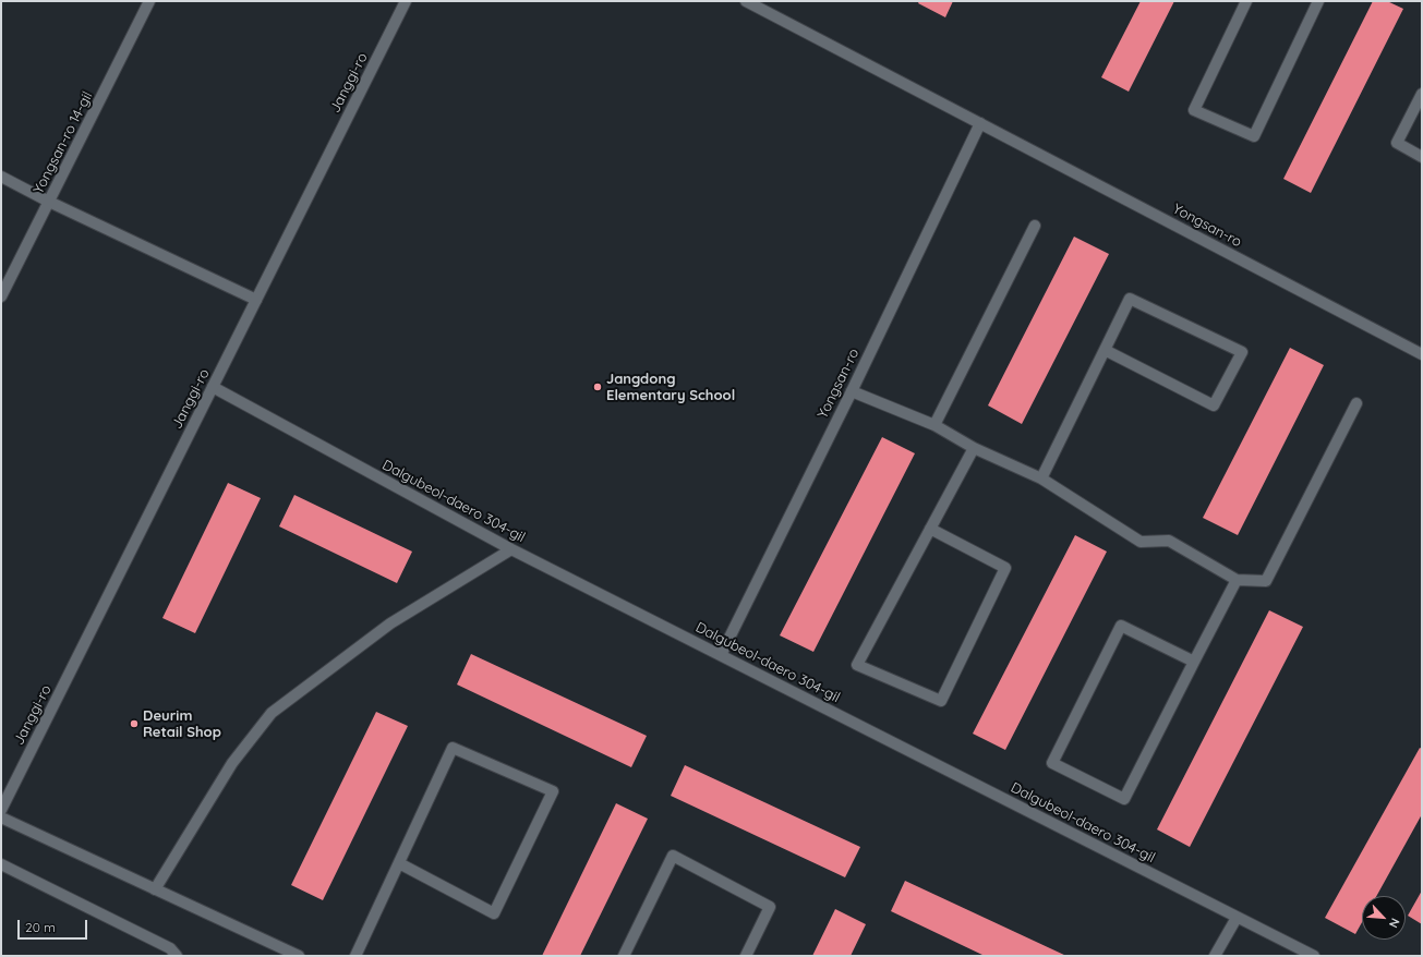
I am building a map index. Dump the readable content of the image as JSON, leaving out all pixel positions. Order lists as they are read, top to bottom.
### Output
{
  "streets": {
    "street": [
      "Janggi-ro",
      "Yongsan-ro 14-gil",
      "Yongsan-ro",
      "Dalgubeol-daero 304-gil"
    ]
  },
  "crossings": [
    ["Janggi-ro", "Dalgubeol-daero 304-gil"],
    ["Yongsan-ro", "Dalgubeol-daero 304-gil"]
  ],
  "places": ["Jangdong Elementary School", "Deurim Retail Shop"],
  "scale_bar": "20 m",
  "north": "bottom right"
}
